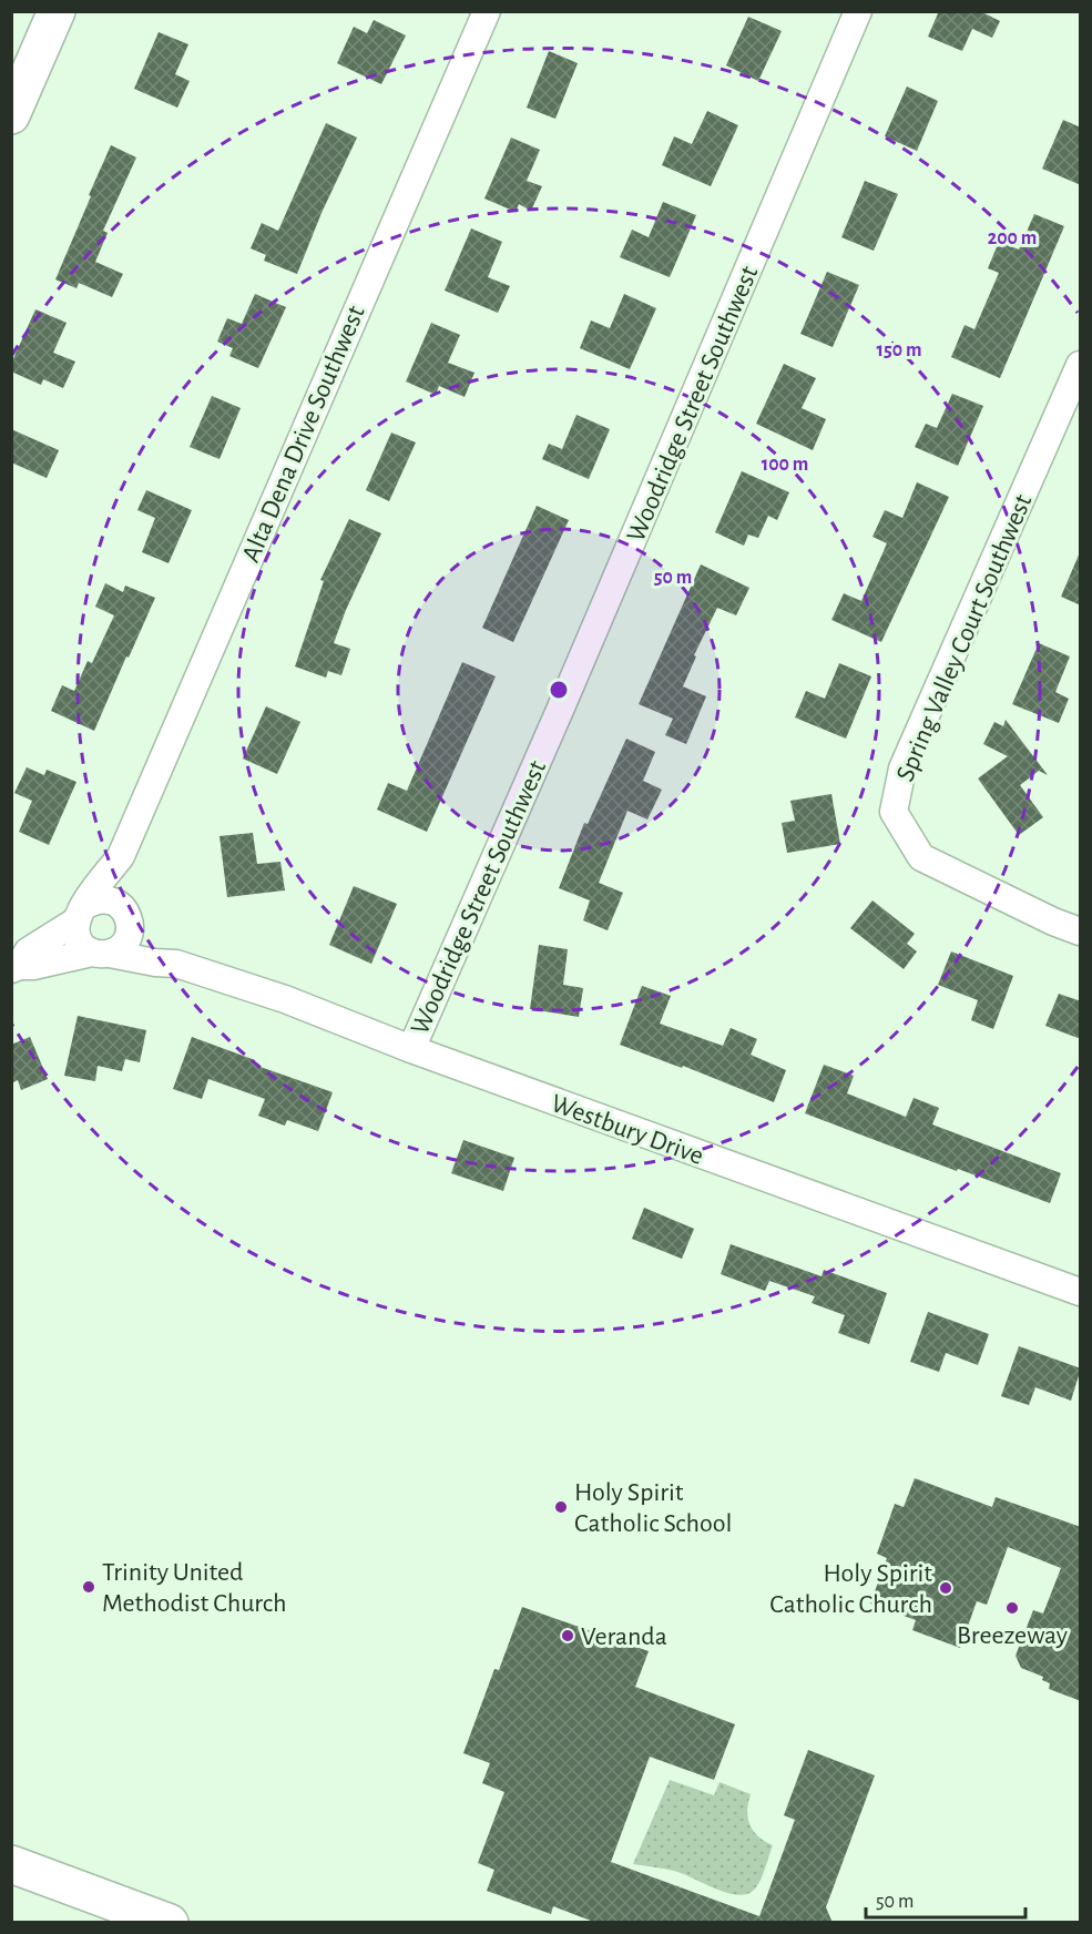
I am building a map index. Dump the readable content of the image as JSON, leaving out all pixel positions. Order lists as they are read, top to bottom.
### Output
{
  "streets": {
    "street": [
      "Woodridge Street Southwest",
      "Alta Dena Drive Southwest",
      "Spring Valley Court Southwest",
      "Westbury Drive"
    ]
  },
  "crossings": [
    ["Woodridge Street Southwest", "Westbury Drive"],
    ["Alta Dena Drive Southwest", "Westbury Drive"]
  ],
  "places": [
    "Holy Spirit Catholic School",
    "Trinity United Methodist Church",
    "Holy Spirit Catholic Church",
    "Breezeway",
    "Veranda"
  ],
  "scale_bar": "50 m",
  "rings": [
    "200 m",
    "150 m",
    "100 m",
    "50 m"
  ]
}
